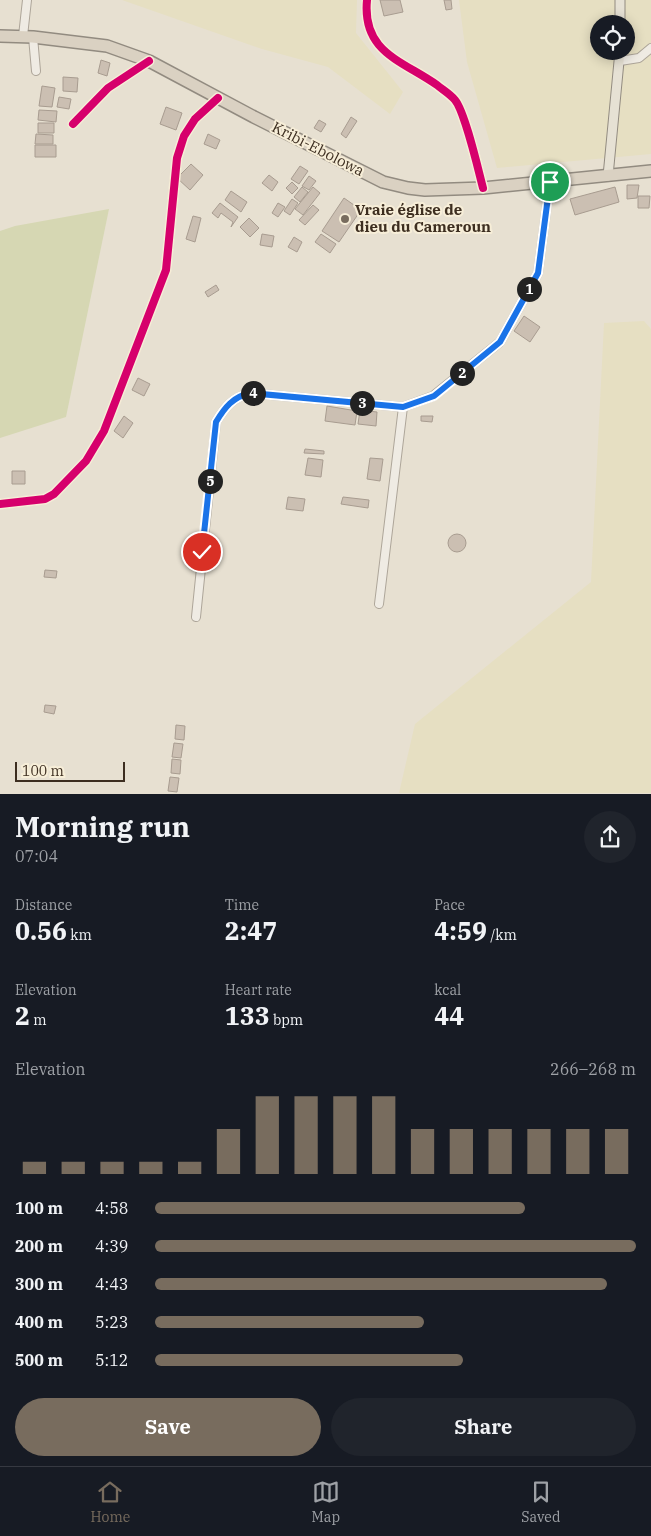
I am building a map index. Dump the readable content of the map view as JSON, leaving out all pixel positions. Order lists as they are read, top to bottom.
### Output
{
  "streets": {
    "highway": ["Kribi-Ebolowa"]
  },
  "places": ["Vraie église de dieu du Cameroun"],
  "scale_bar": "100 m",
  "page": {
    "pins": [
      "1",
      "2",
      "4",
      "3",
      "5"
    ],
    "scale": "100 m",
    "heading": ["Morning run", "07:04"],
    "stats": [
      ["Distance", "0.56 km"],
      ["Time", "2:47"],
      ["Pace", "4:59 /km"],
      ["Elevation", "2 m"],
      ["Heart rate", "133 bpm"],
      ["kcal", "44"]
    ],
    "chart": ["Elevation", "266–268 m"],
    "list": [
      {
        "name": "100 m",
        "note": "4:58"
      },
      {
        "name": "200 m",
        "note": "4:39"
      },
      {
        "name": "300 m",
        "note": "4:43"
      },
      {
        "name": "400 m",
        "note": "5:23"
      },
      {
        "name": "500 m",
        "note": "5:12"
      }
    ],
    "buttons": ["Save", "Share"],
    "tabs": ["Home", "Map", "Saved"]
  }
}
